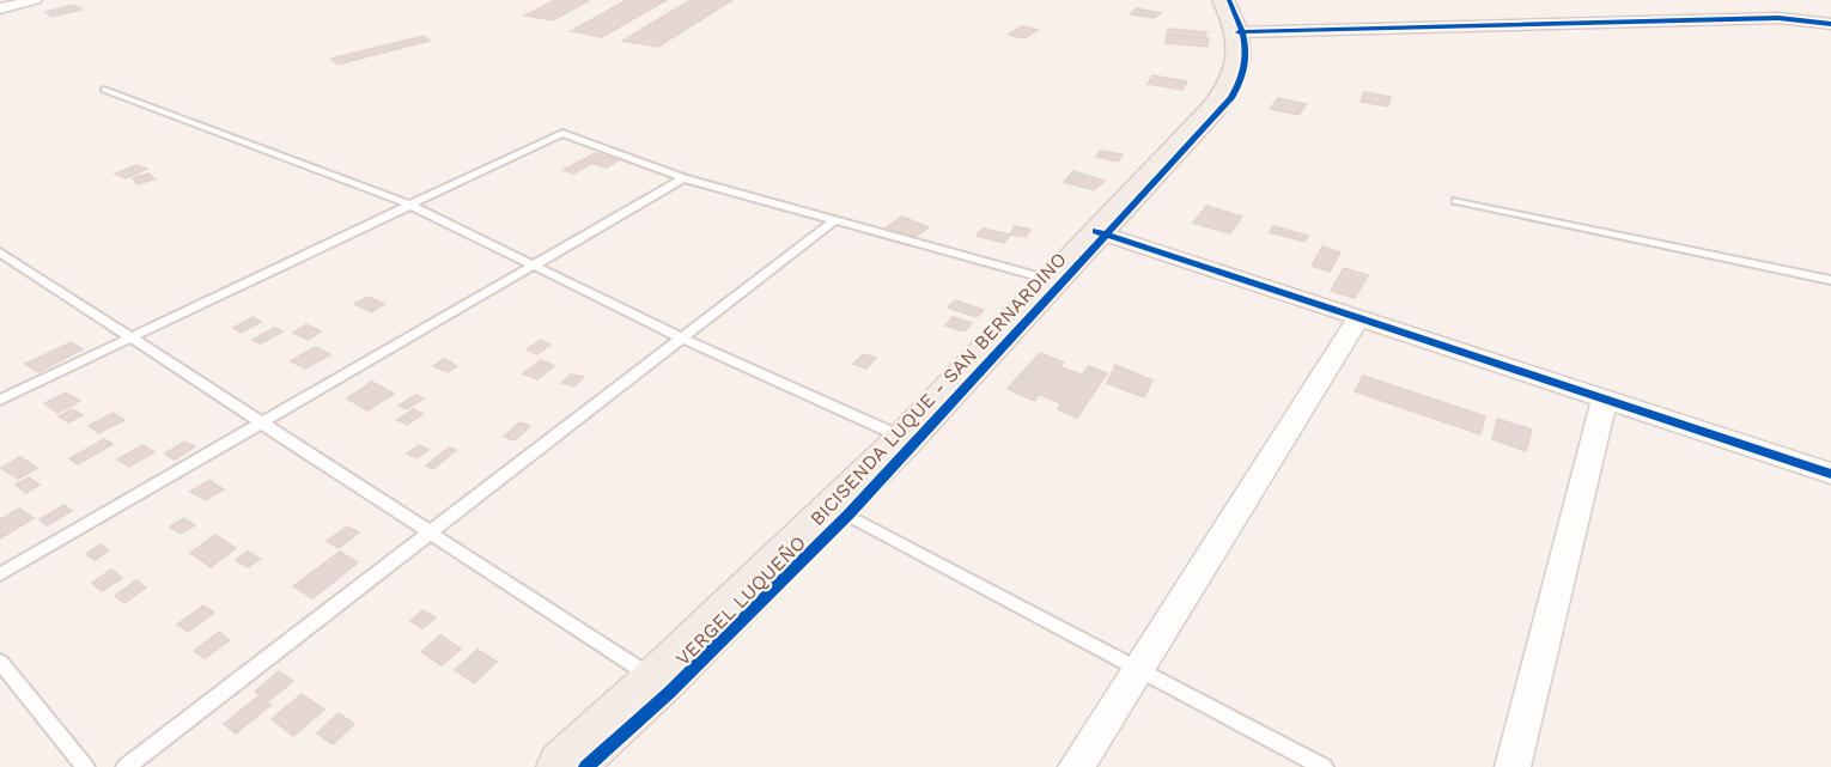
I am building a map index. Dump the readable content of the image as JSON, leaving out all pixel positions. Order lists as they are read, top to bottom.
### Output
{
  "streets": {
    "main road": ["VERGEL LUQUEÑO"],
    "cycle path": ["BICISENDA LUQUE - SAN BERNARDINO"]
  }
}
